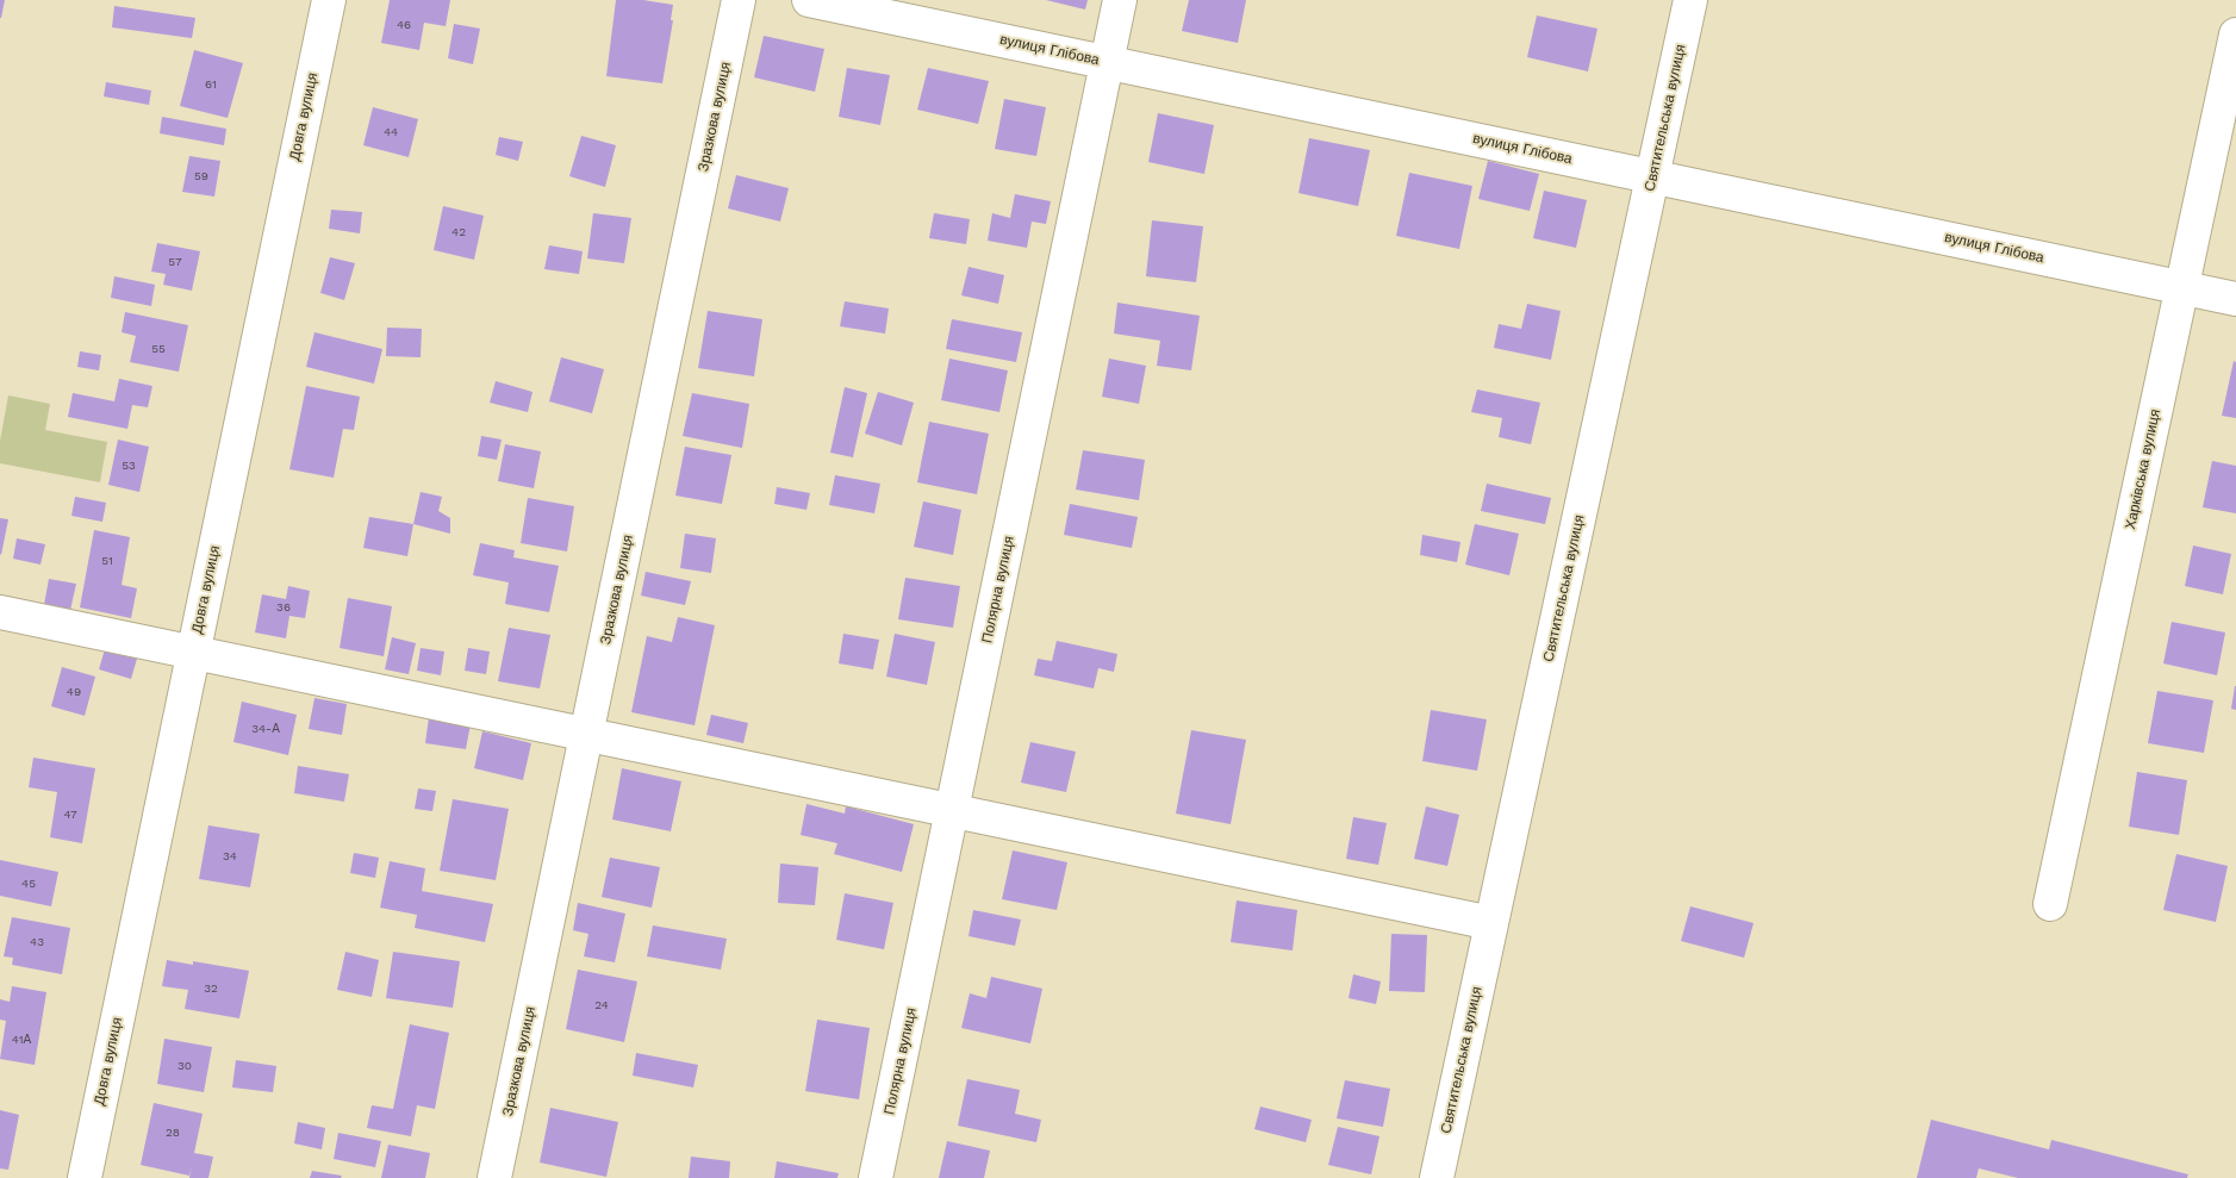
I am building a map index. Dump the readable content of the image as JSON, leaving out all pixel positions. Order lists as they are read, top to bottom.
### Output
{
  "streets": {
    "street": [
      "вулиця Глібова",
      "Довга вулиця",
      "Зразкова вулиця",
      "Святительська вулиця",
      "Харківська вулиця",
      "Полярна вулиця"
    ]
  },
  "crossings": [
    ["вулиця Глібова", "Святительська вулиця"],
    ["вулиця Глібова", "Харківська вулиця"],
    ["вулиця Глібова", "Полярна вулиця"]
  ],
  "house_numbers": [
    "46",
    "61",
    "44",
    "59",
    "42",
    "57",
    "55",
    "53",
    "51",
    "36",
    "49",
    "34-А",
    "47",
    "34",
    "45",
    "43",
    "32",
    "24",
    "41А",
    "30",
    "28"
  ]
}
